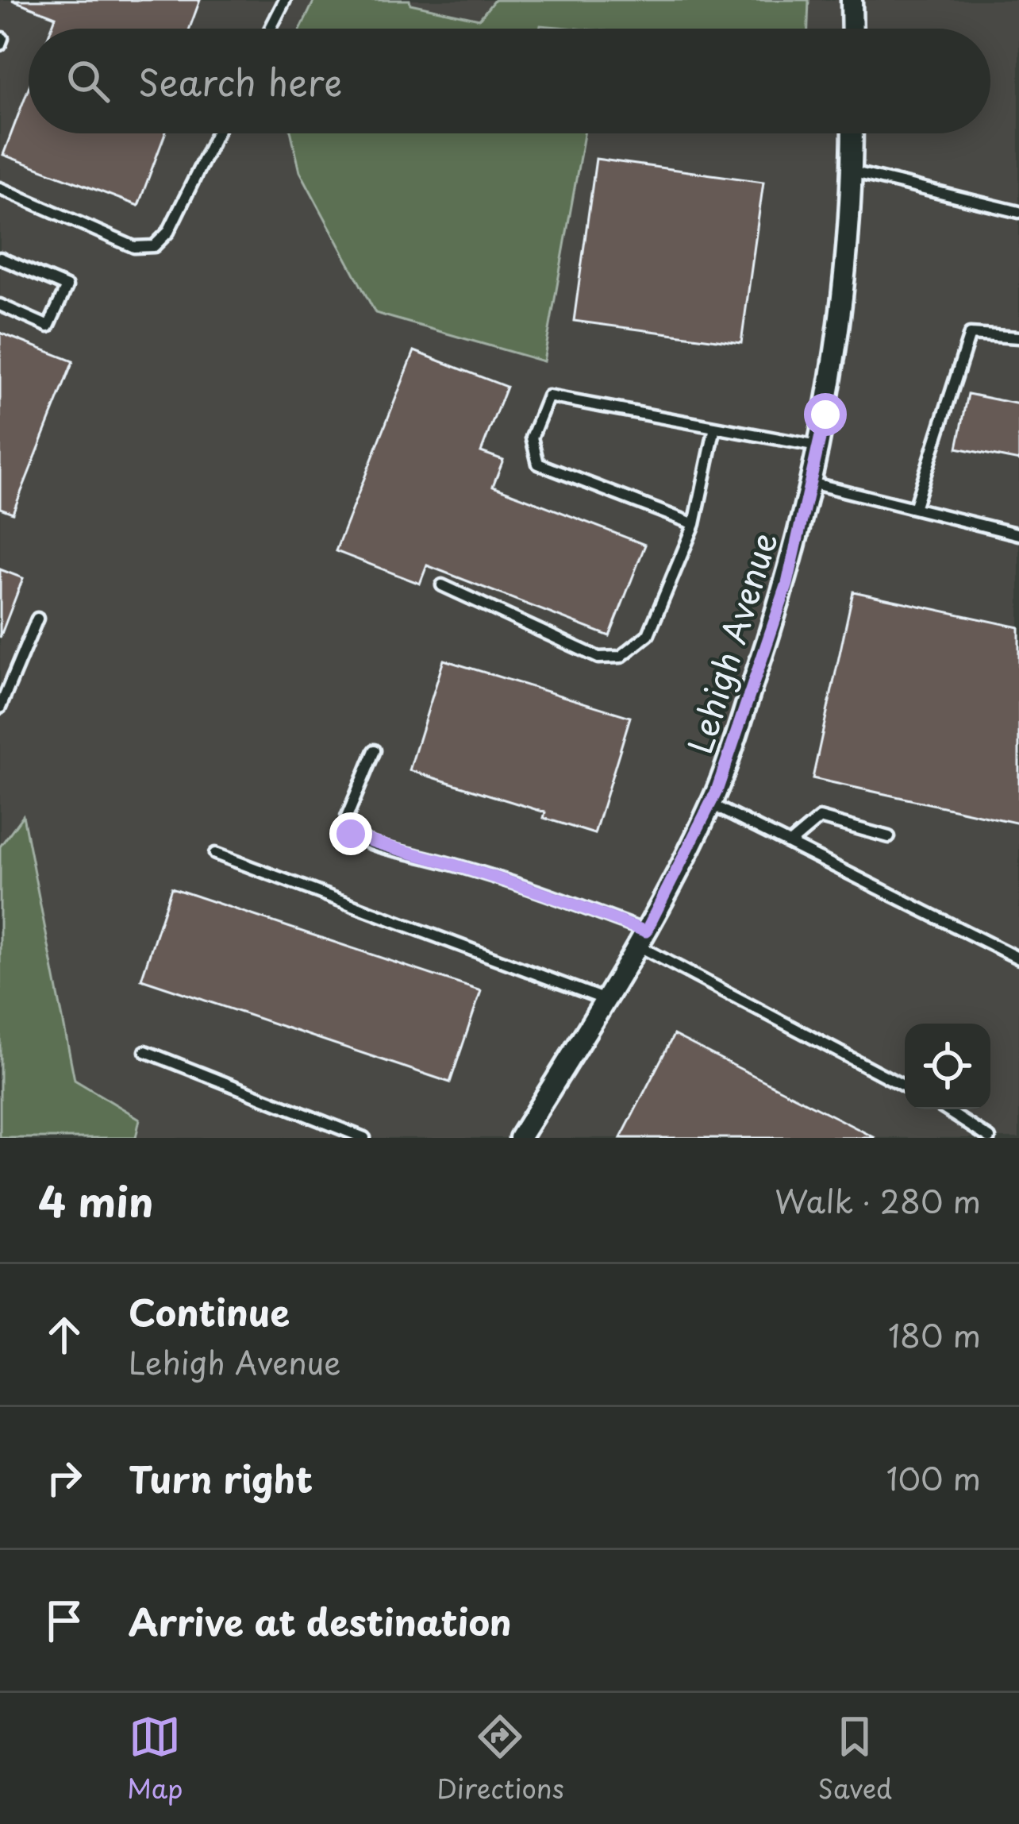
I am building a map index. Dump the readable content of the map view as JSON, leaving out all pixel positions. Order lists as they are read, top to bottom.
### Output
{
  "streets": {
    "street": ["Lehigh Avenue"]
  },
  "page": {
    "search": "Search here",
    "heading": ["4 min", "Walk · 280 m"],
    "list": [
      ["Continue", "Lehigh Avenue", "180 m"],
      ["Turn right", "100 m"],
      "Arrive at destination"
    ],
    "nav": ["Map", "Directions", "Saved"]
  }
}
